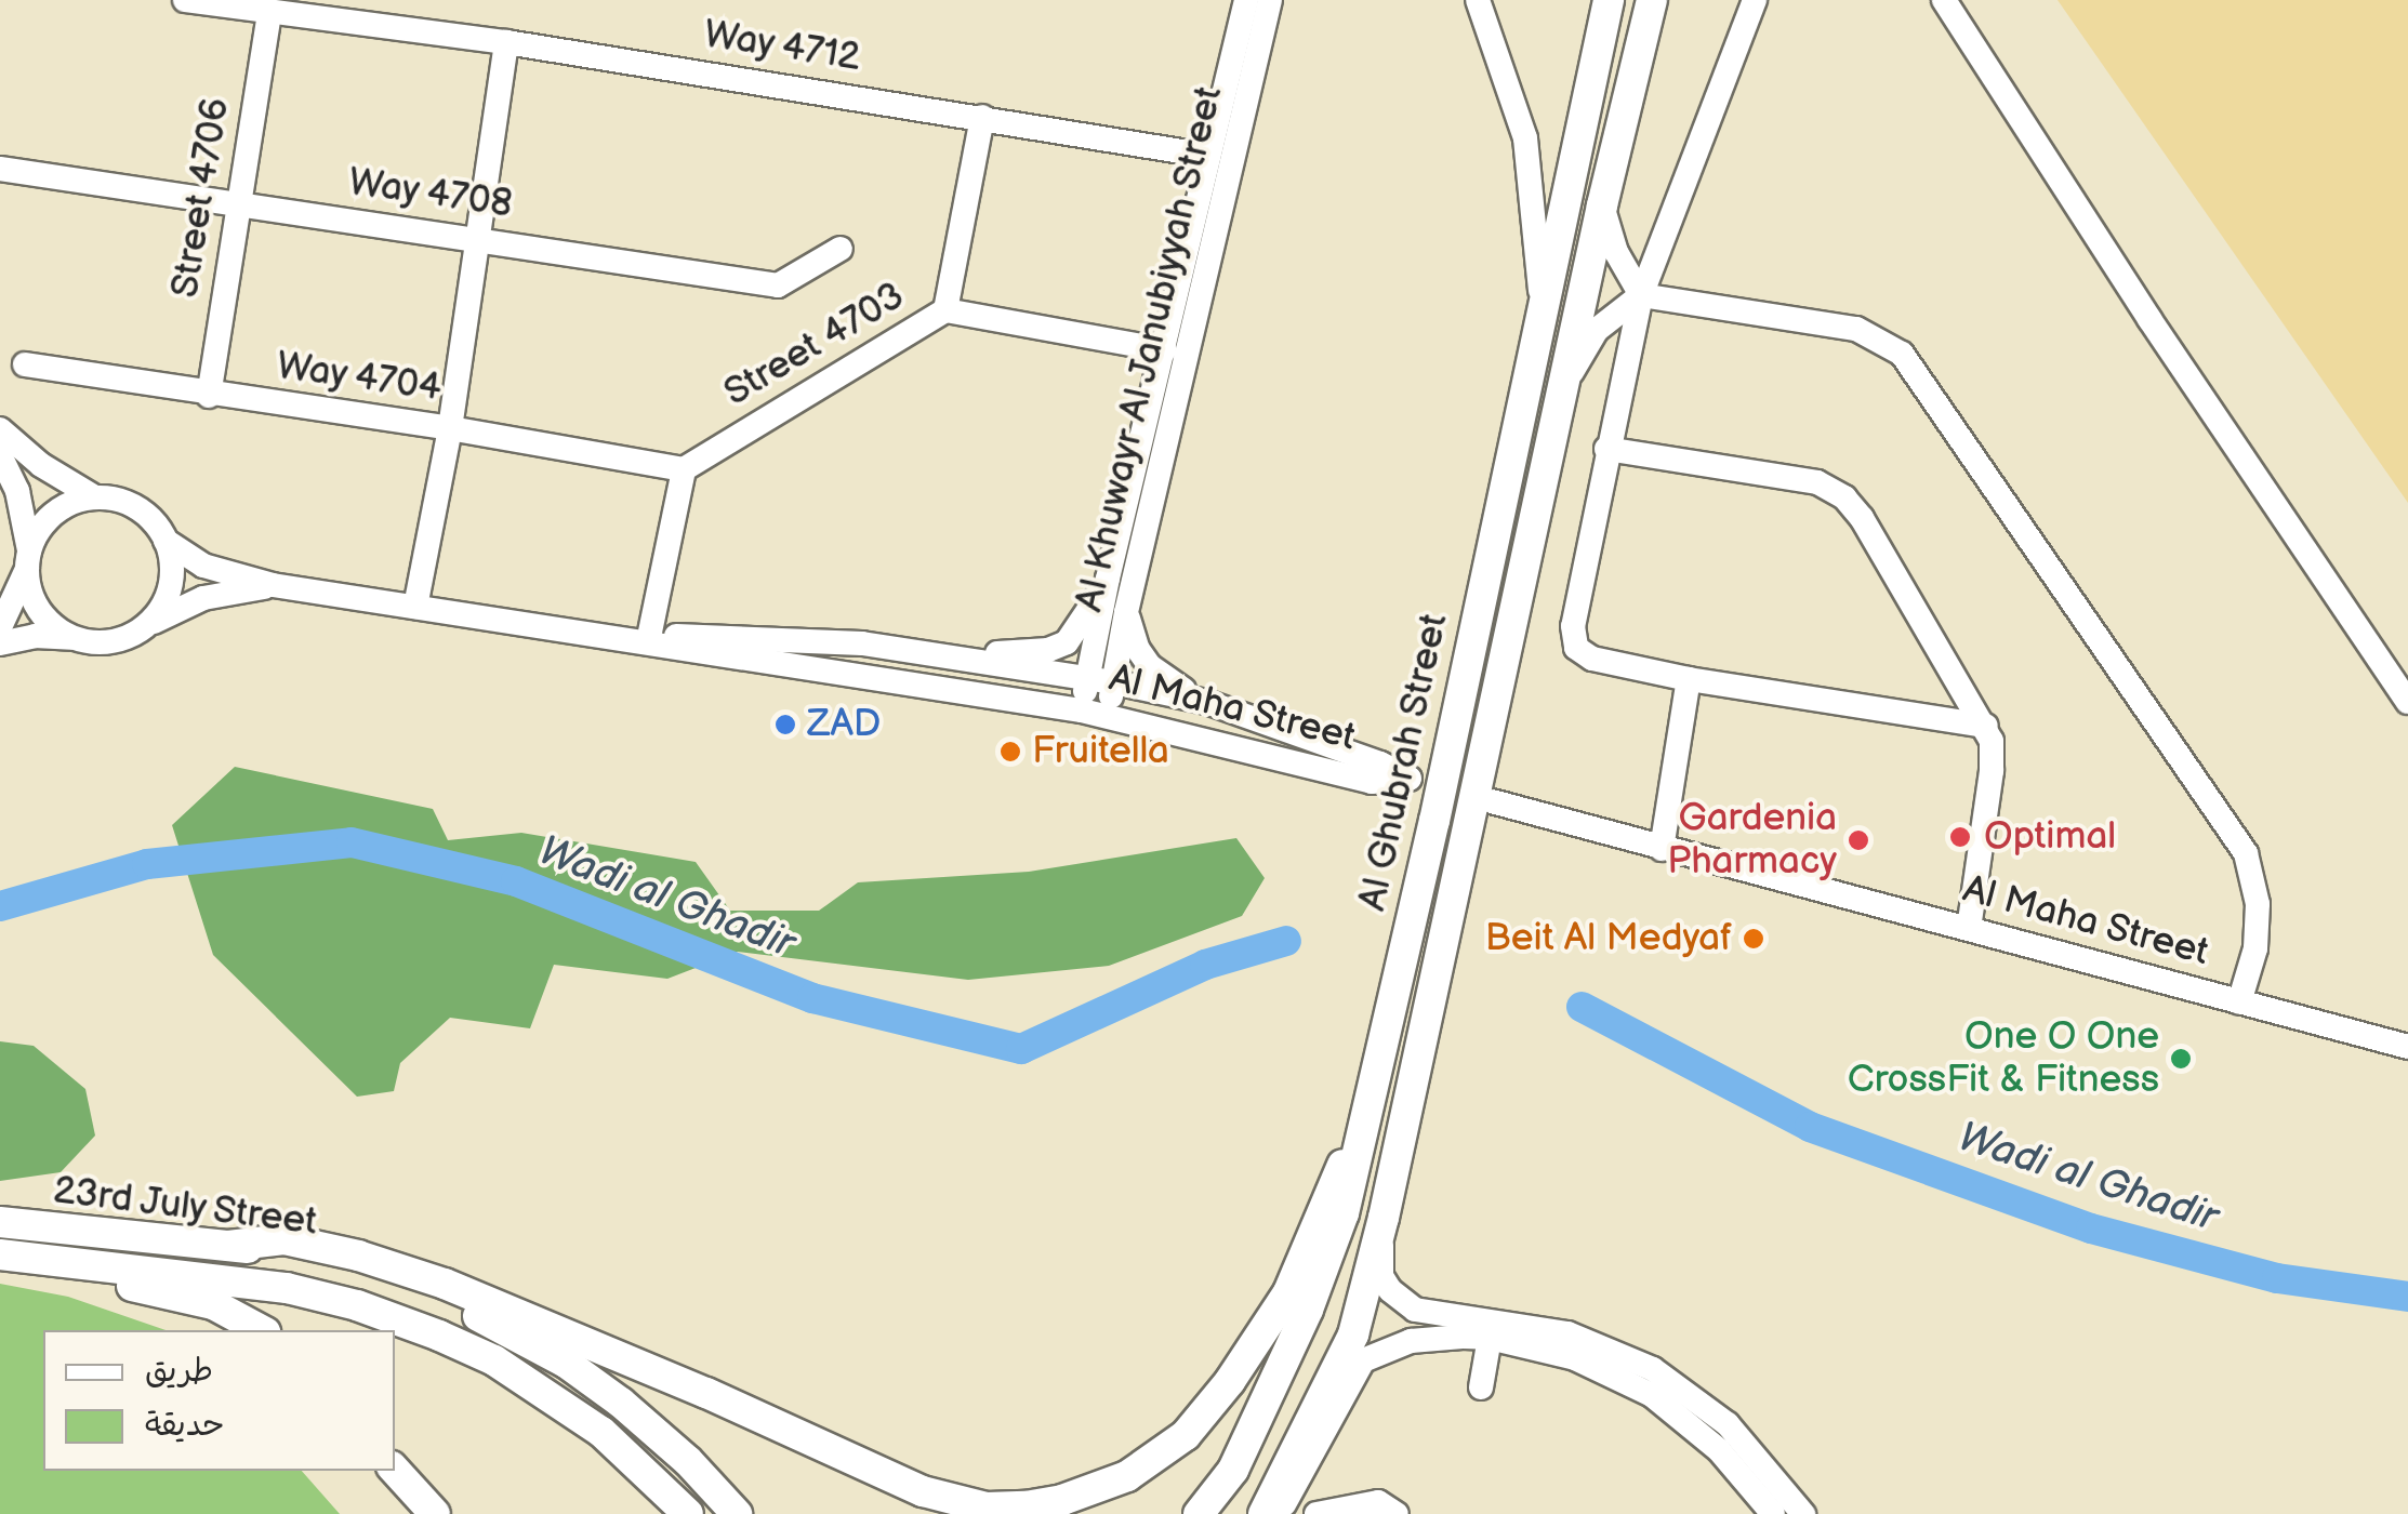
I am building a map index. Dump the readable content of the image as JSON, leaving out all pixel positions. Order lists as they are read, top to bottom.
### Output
{
  "streets": {
    "main road": ["Al Ghubrah Street", "23rd July Street"],
    "street": [
      "Way 4712",
      "Way 4708",
      "Street 4706",
      "Street 4703",
      "Al Khuwayr Al Janubiyyah Street",
      "Way 4704",
      "Al Maha Street"
    ]
  },
  "crossings": [
    ["Way 4712", "Street 4706"],
    ["Way 4712", "Al Khuwayr Al Janubiyyah Street"],
    ["Way 4708", "Street 4706"],
    ["Street 4706", "Way 4704"],
    ["Street 4703", "Al Khuwayr Al Janubiyyah Street"],
    ["Street 4703", "Way 4704"],
    ["Al Khuwayr Al Janubiyyah Street", "Al Maha Street"]
  ],
  "water": ["Wadi al Ghadir"],
  "places": [
    "ZAD",
    "Fruitella",
    "Optimal",
    "Gardenia Pharmacy",
    "Beit Al Medyaf",
    "One O One CrossFit & Fitness"
  ],
  "legend": ["طريق", "حديقة"]
}
